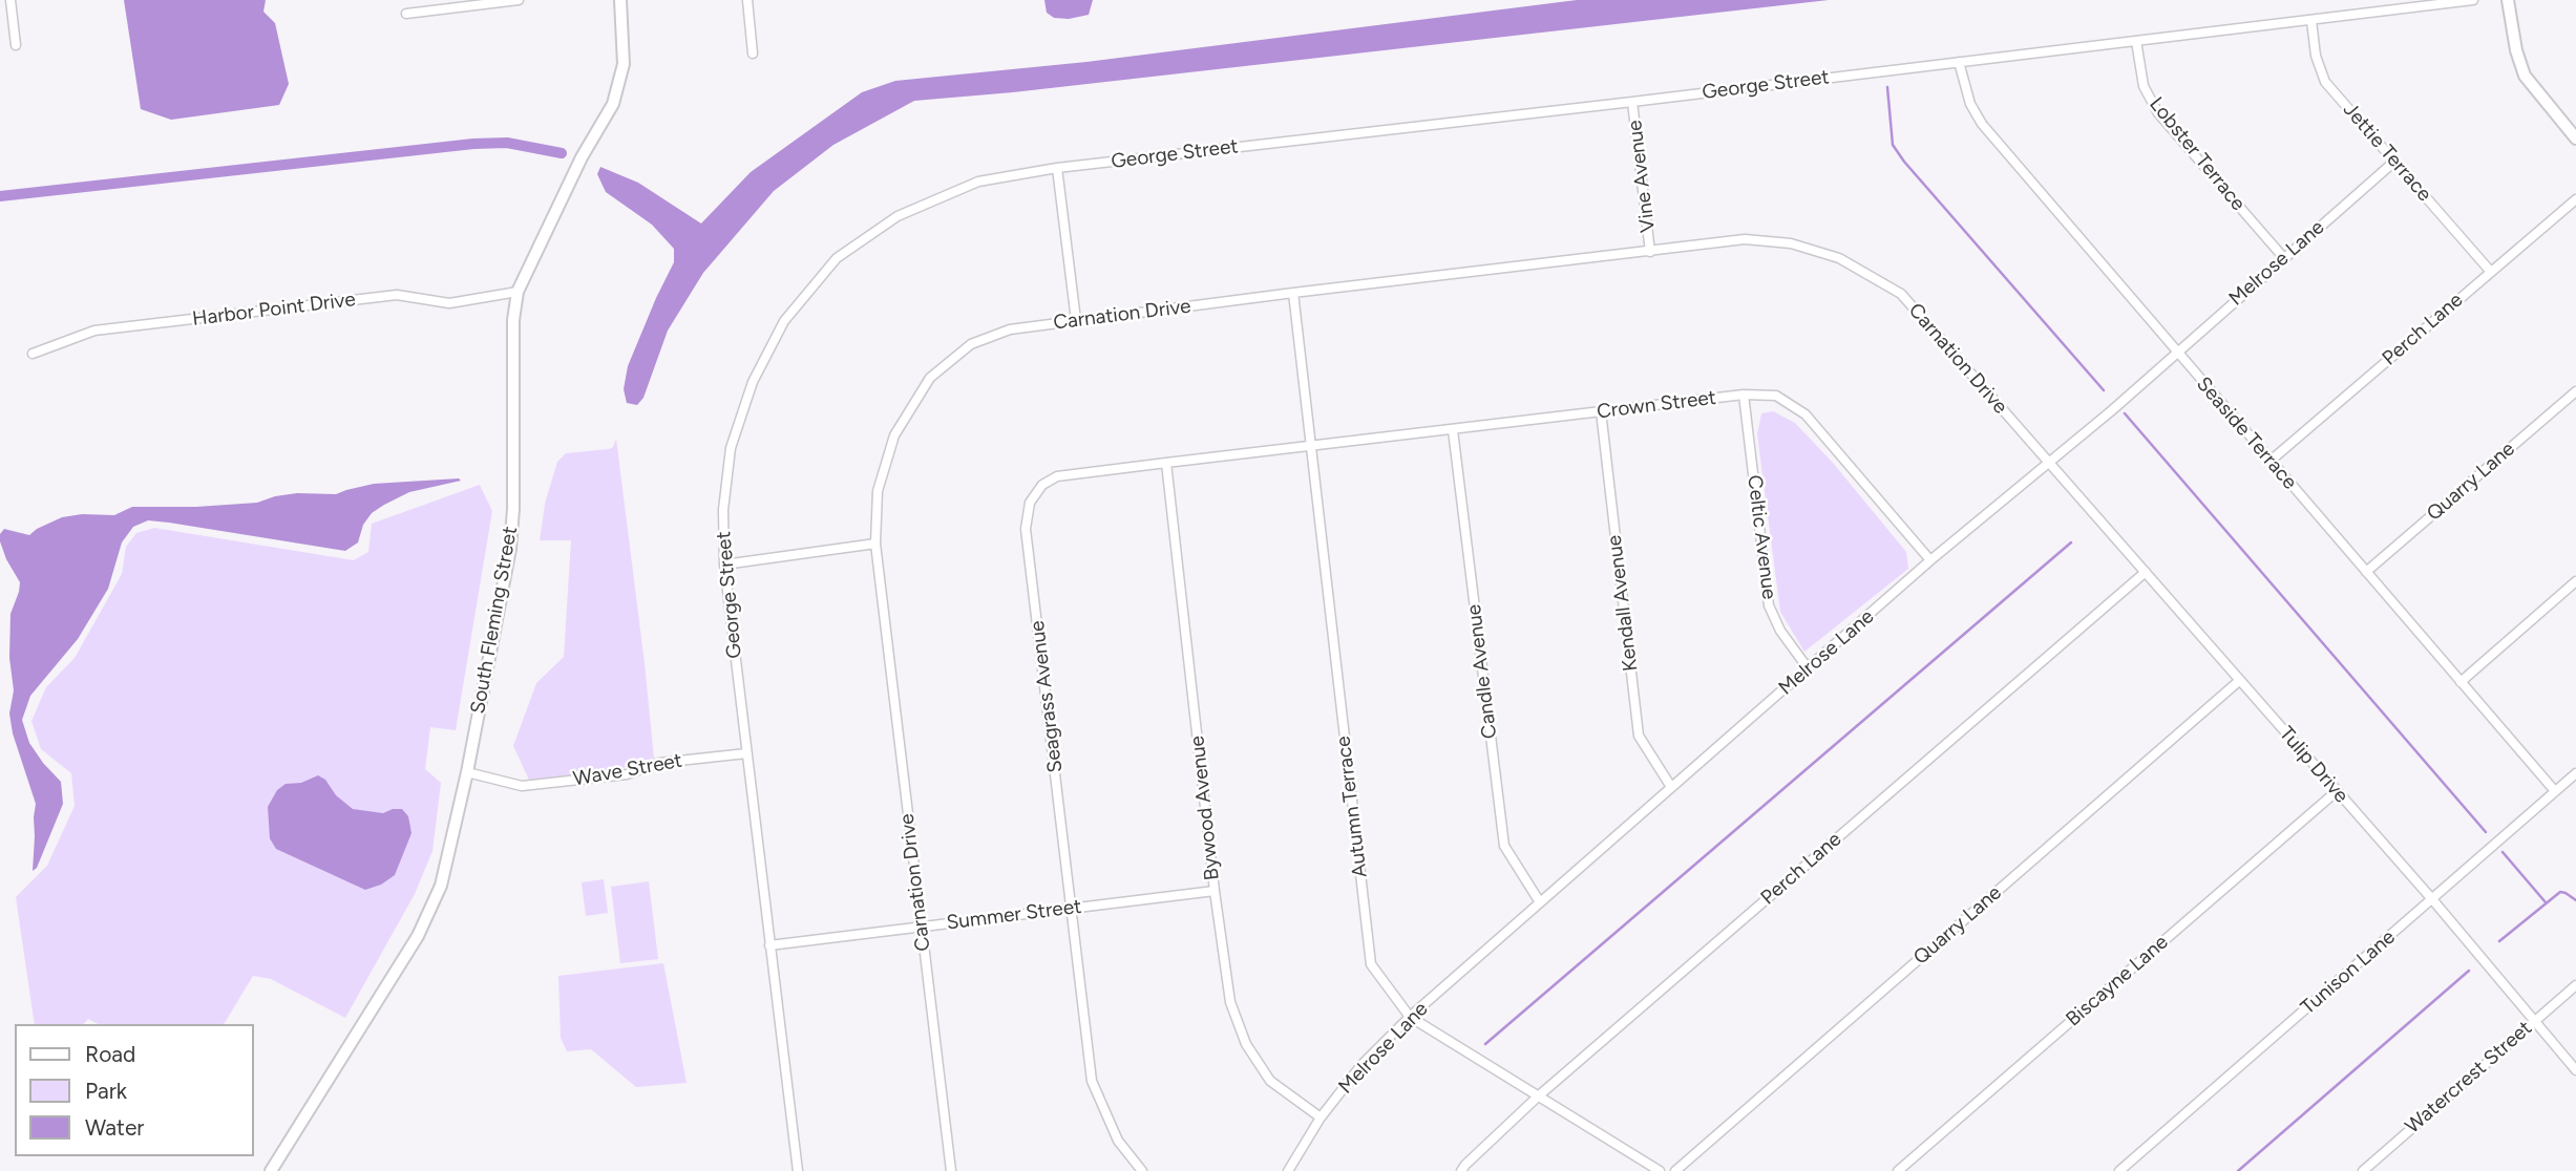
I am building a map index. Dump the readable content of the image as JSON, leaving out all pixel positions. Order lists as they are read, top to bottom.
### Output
{
  "streets": {
    "street": [
      "George Street",
      "Jettie Terrace",
      "Lobster Terrace",
      "Vine Avenue",
      "Melrose Lane",
      "Harbor Point Drive",
      "Carnation Drive",
      "Perch Lane",
      "Crown Street",
      "Seaside Terrace",
      "Quarry Lane",
      "Celtic Avenue",
      "Kendall Avenue",
      "South Fleming Street",
      "Candle Avenue",
      "Seagrass Avenue",
      "Tulip Drive",
      "Wave Street",
      "Autumn Terrace",
      "Bywood Avenue",
      "Summer Street",
      "Tunison Lane",
      "Biscayne Lane",
      "Watercrest Street"
    ]
  },
  "crossings": [
    ["George Street", "Jettie Terrace"],
    ["George Street", "Lobster Terrace"],
    ["George Street", "Vine Avenue"],
    ["George Street", "Seaside Terrace"],
    ["George Street", "Wave Street"],
    ["George Street", "Summer Street"],
    ["Jettie Terrace", "Melrose Lane"],
    ["Jettie Terrace", "Perch Lane"],
    ["Lobster Terrace", "Melrose Lane"],
    ["Vine Avenue", "Carnation Drive"],
    ["Melrose Lane", "Carnation Drive"],
    ["Melrose Lane", "Crown Street"],
    ["Melrose Lane", "Seaside Terrace"],
    ["Melrose Lane", "Celtic Avenue"],
    ["Melrose Lane", "Kendall Avenue"],
    ["Melrose Lane", "Candle Avenue"],
    ["Melrose Lane", "Tulip Drive"],
    ["Melrose Lane", "Autumn Terrace"],
    ["Melrose Lane", "Bywood Avenue"],
    ["Harbor Point Drive", "South Fleming Street"],
    ["Carnation Drive", "Tulip Drive"],
    ["Carnation Drive", "Autumn Terrace"],
    ["Carnation Drive", "Summer Street"],
    ["Perch Lane", "Seaside Terrace"],
    ["Perch Lane", "Tulip Drive"],
    ["Perch Lane", "Autumn Terrace"],
    ["Crown Street", "Celtic Avenue"],
    ["Crown Street", "Kendall Avenue"],
    ["Crown Street", "Candle Avenue"],
    ["Crown Street", "Seagrass Avenue"],
    ["Crown Street", "Autumn Terrace"],
    ["Seaside Terrace", "Quarry Lane"],
    ["Seaside Terrace", "Tunison Lane"],
    ["Quarry Lane", "Tulip Drive"],
    ["South Fleming Street", "Wave Street"],
    ["Seagrass Avenue", "Autumn Terrace"],
    ["Seagrass Avenue", "Bywood Avenue"],
    ["Seagrass Avenue", "Summer Street"],
    ["Tulip Drive", "Tunison Lane"],
    ["Tulip Drive", "Biscayne Lane"],
    ["Tulip Drive", "Watercrest Street"],
    ["Bywood Avenue", "Summer Street"]
  ],
  "legend": ["Road", "Park", "Water"]
}
